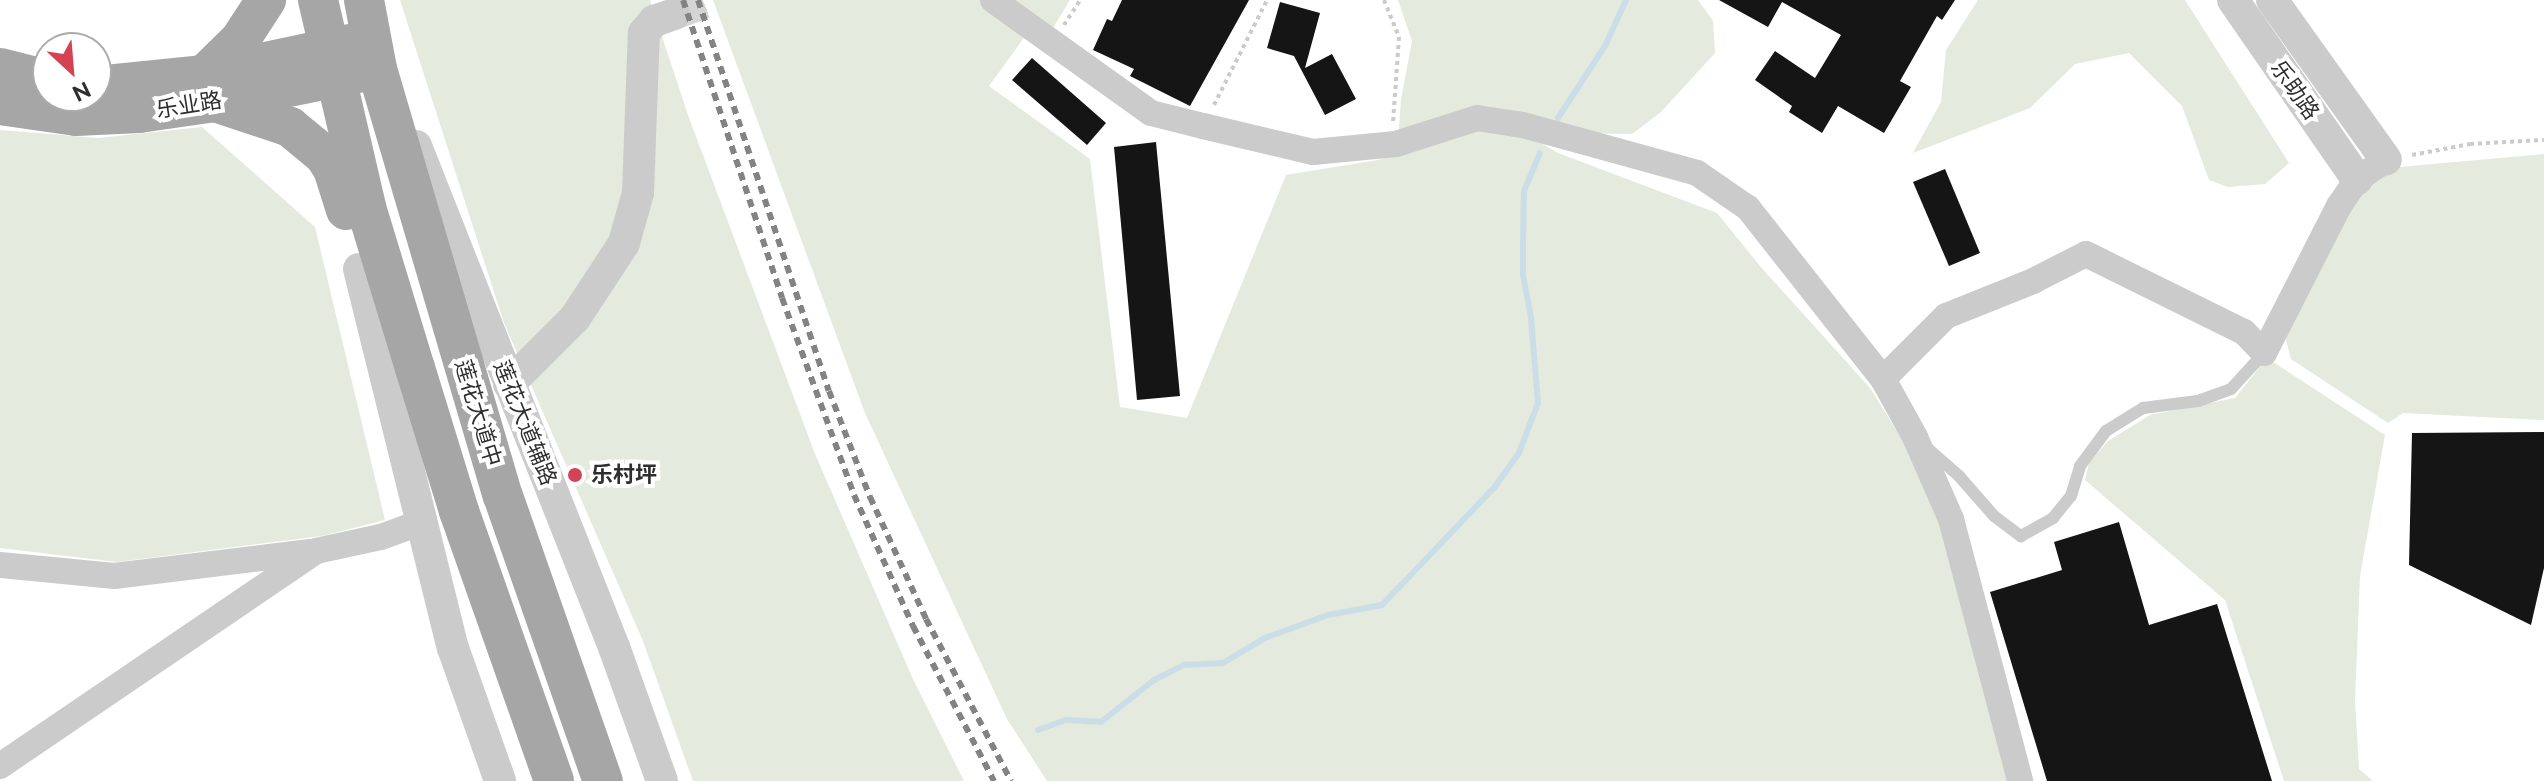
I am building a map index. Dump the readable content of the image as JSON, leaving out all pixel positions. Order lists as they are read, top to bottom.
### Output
{
  "streets": {
    "main road": ["乐业路", "莲花大道中"],
    "street": ["乐助路", "莲花大道辅路"]
  },
  "crossings": [
    ["乐业路", "莲花大道中"],
    ["乐业路", "莲花大道辅路"],
    ["莲花大道中", "莲花大道辅路"]
  ],
  "places": ["乐村坪"],
  "north": "bottom right"
}
